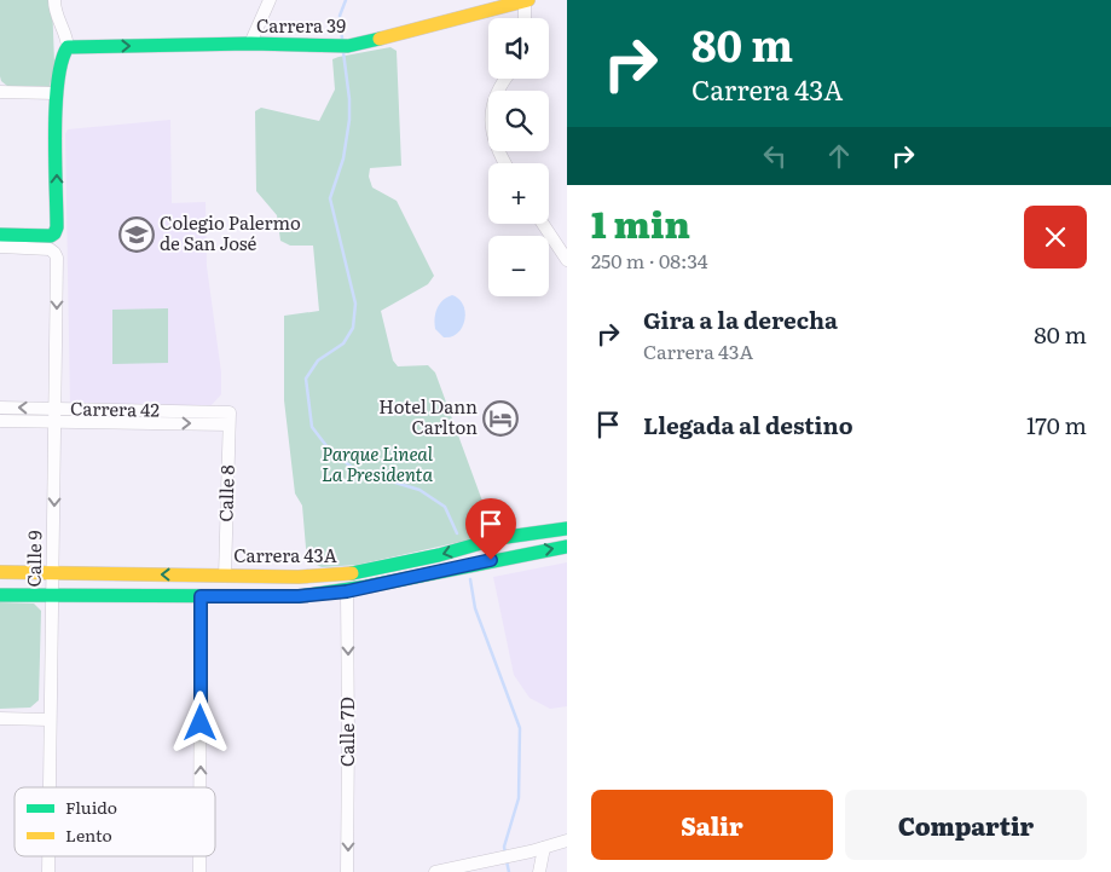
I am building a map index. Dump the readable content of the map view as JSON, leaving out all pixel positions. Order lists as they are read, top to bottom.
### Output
{
  "streets": {
    "main road": ["Carrera 39", "Carrera 43A", "Calle 9"],
    "street": ["Carrera 42", "Calle 8", "Calle 7D"]
  },
  "crossings": [
    ["Carrera 39", "Calle 9"],
    ["Carrera 42", "Calle 8"],
    ["Carrera 42", "Calle 9"],
    ["Calle 8", "Carrera 43A"],
    ["Carrera 43A", "Calle 9"],
    ["Carrera 43A", "Calle 7D"]
  ],
  "one_way": ["Carrera 39", "Calle 7D"],
  "parks": ["Parque Lineal La Presidenta"],
  "places": {
    "school or university": ["Colegio Palermo de San José"],
    "hotel": ["Hotel Dann Carlton"]
  },
  "legend": ["Fluido", "Lento"],
  "page": {
    "turn": ["80 m", "Carrera 43A"],
    "map_buttons": ["+", "−"],
    "heading": ["1 min", "250 m · 08:34"],
    "list": [
      {
        "name": "Gira a la derecha",
        "note": "Carrera 43A",
        "value": "80 m"
      },
      {
        "name": "Llegada al destino",
        "value": "170 m"
      }
    ],
    "buttons": ["Salir", "Compartir"]
  }
}
